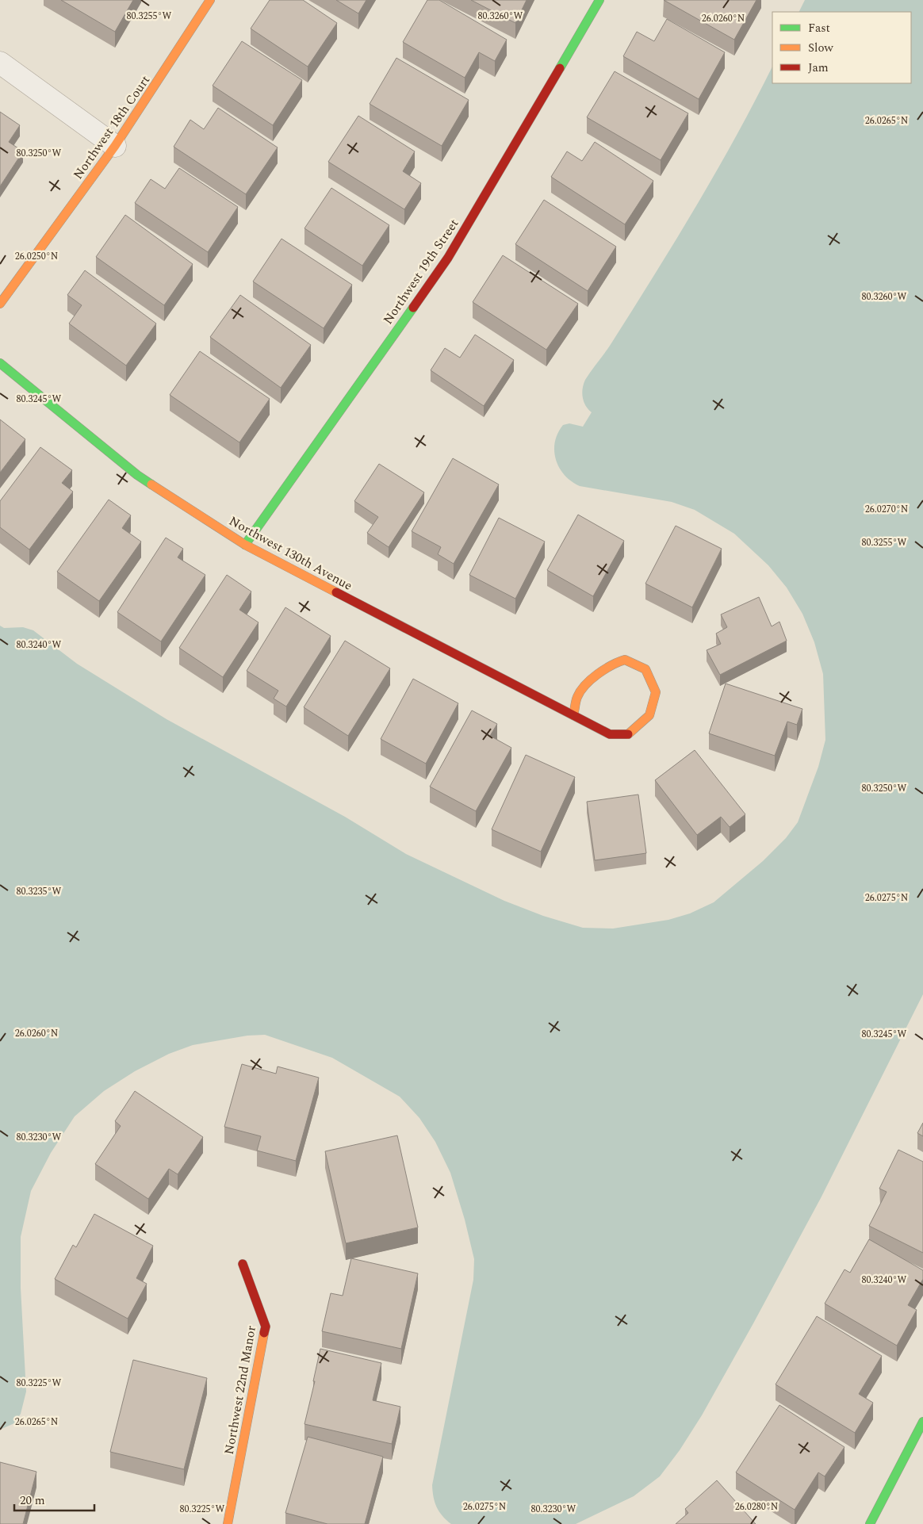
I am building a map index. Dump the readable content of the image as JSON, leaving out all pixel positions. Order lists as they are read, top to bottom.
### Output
{
  "streets": {
    "street": [
      "Northwest 18th Court",
      "Northwest 19th Street",
      "Northwest 130th Avenue",
      "Northwest 22nd Manor"
    ]
  },
  "crossings": [
    ["Northwest 19th Street", "Northwest 130th Avenue"]
  ],
  "legend": ["Fast", "Slow", "Jam"],
  "scale_bar": "20 m",
  "coordinates": [
    "80.3255°W",
    "80.3260°W",
    "26.0260°N",
    "26.0265°N",
    "80.3250°W",
    "26.0250°N",
    "80.3245°W",
    "26.0270°N",
    "80.3240°W",
    "80.3235°W",
    "26.0275°N",
    "80.3230°W",
    "80.3225°W",
    "26.0280°N"
  ]
}
